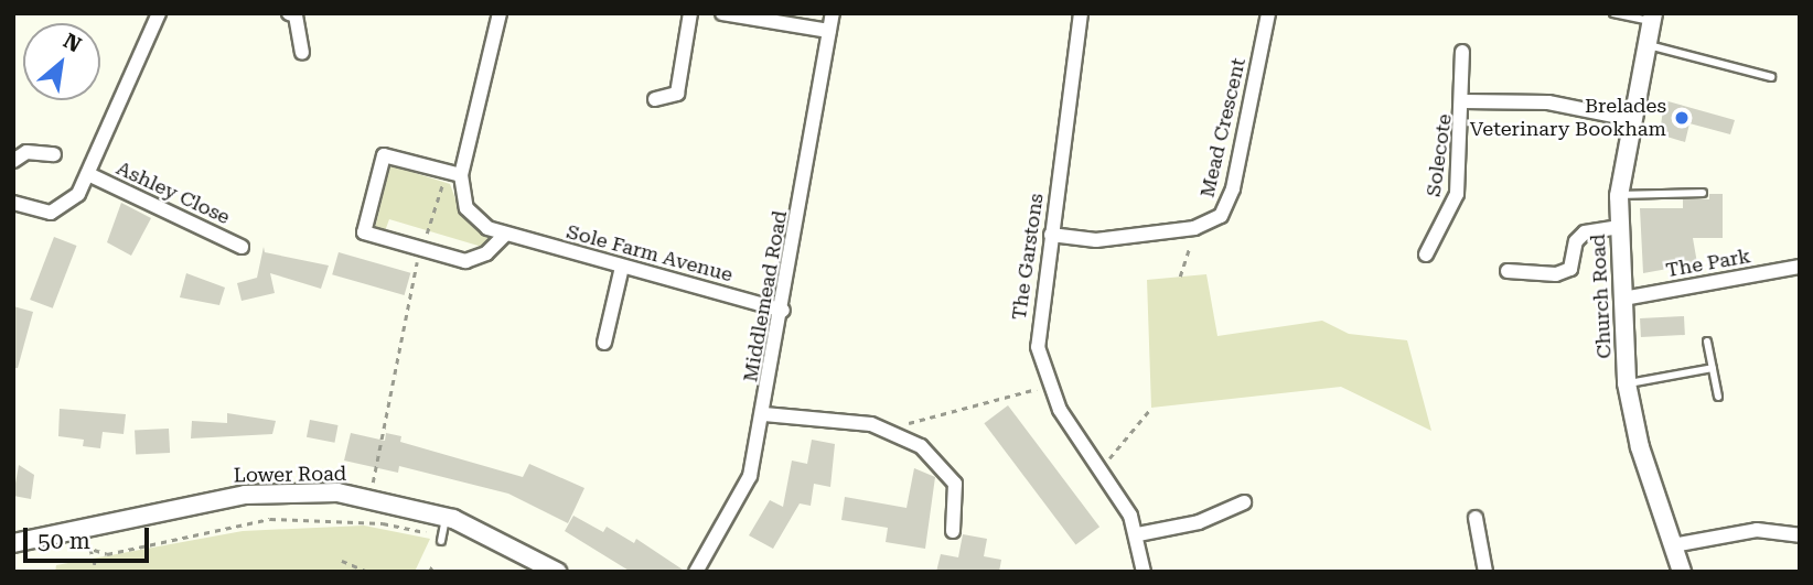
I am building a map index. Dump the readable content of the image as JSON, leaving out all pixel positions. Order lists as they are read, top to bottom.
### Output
{
  "streets": {
    "street": [
      "Mead Crescent",
      "Solecote",
      "Ashley Close",
      "Sole Farm Avenue",
      "The Garstons",
      "The Park",
      "Middlemead Road",
      "Church Road",
      "Lower Road"
    ]
  },
  "crossings": [
    ["Mead Crescent", "The Garstons"],
    ["Solecote", "Church Road"],
    ["Sole Farm Avenue", "Middlemead Road"],
    ["The Park", "Church Road"]
  ],
  "places": ["Brelades Veterinary Bookham"],
  "scale_bar": "50 m",
  "north": "top right"
}
